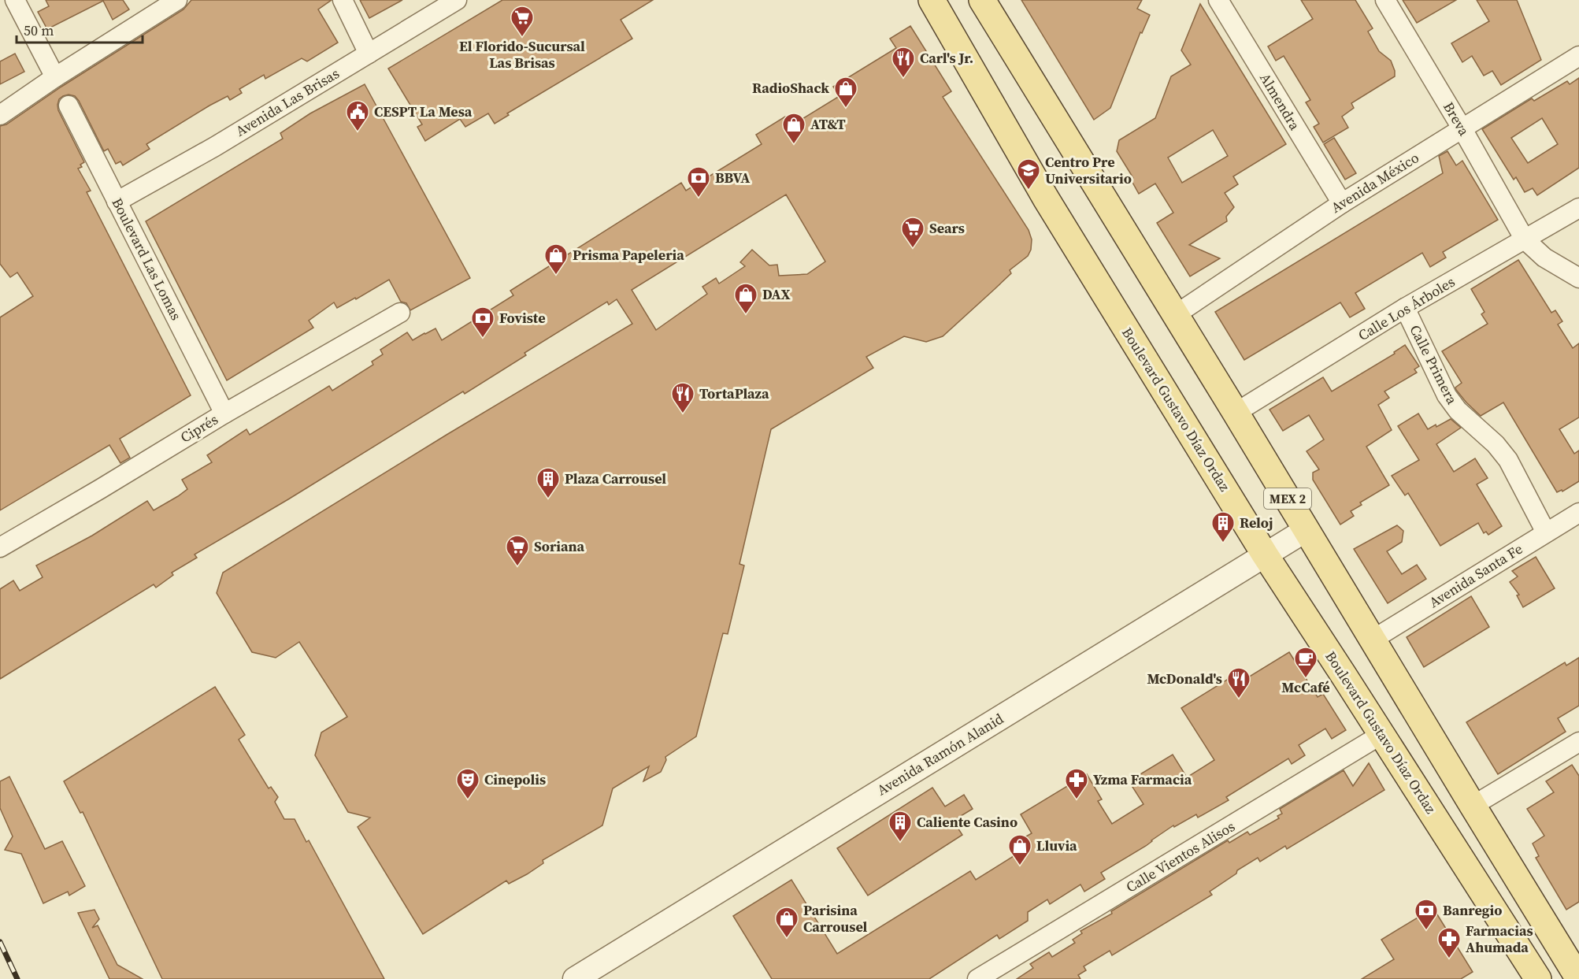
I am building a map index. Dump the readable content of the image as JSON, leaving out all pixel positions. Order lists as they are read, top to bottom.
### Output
{
  "streets": {
    "main road": ["Boulevard Gustavo Díaz Ordaz", "MEX 2"],
    "street": [
      "Almendra",
      "Avenida Las Brisas",
      "Breva",
      "Avenida México",
      "Boulevard Las Lomas",
      "Calle Los Árboles",
      "Calle Primera",
      "Ciprés",
      "Avenida Santa Fe",
      "Avenida Ramón Alanid",
      "Calle Vientos Alisos"
    ]
  },
  "crossings": [
    ["Almendra", "Avenida México"],
    ["Avenida Las Brisas", "Boulevard Las Lomas"],
    ["Breva", "Avenida México"],
    ["Breva", "Calle Los Árboles"],
    ["Avenida México", "MEX 2"],
    ["Boulevard Las Lomas", "Ciprés"],
    ["Calle Los Árboles", "Calle Primera"],
    ["Calle Los Árboles", "MEX 2"],
    ["Calle Primera", "Avenida Santa Fe"],
    ["Boulevard Gustavo Díaz Ordaz", "Avenida Ramón Alanid"],
    ["Boulevard Gustavo Díaz Ordaz", "Calle Vientos Alisos"],
    ["MEX 2", "Avenida Santa Fe"],
    ["MEX 2", "Avenida Ramón Alanid"]
  ],
  "places": {
    "supermarket": ["El Florido-Sucursal Las Brisas", "Sears", "Soriana"],
    "restaurant": ["Carl's Jr.", "TortaPlaza", "McDonald's"],
    "shop": [
      "RadioShack",
      "AT&T",
      "Prisma Papeleria",
      "DAX",
      "Lluvia",
      "Parisina Carrousel"
    ],
    "public building": ["CESPT La Mesa"],
    "school or university": ["Centro Pre Universitario"],
    "bank": ["BBVA", "Foviste", "Banregio"],
    "building": ["Plaza Carrousel", "Reloj", "Caliente Casino"],
    "cafe": ["McCafé"],
    "theatre": ["Cinepolis"],
    "pharmacy": ["Yzma Farmacia", "Farmacias Ahumada"]
  },
  "scale_bar": "50 m"
}
